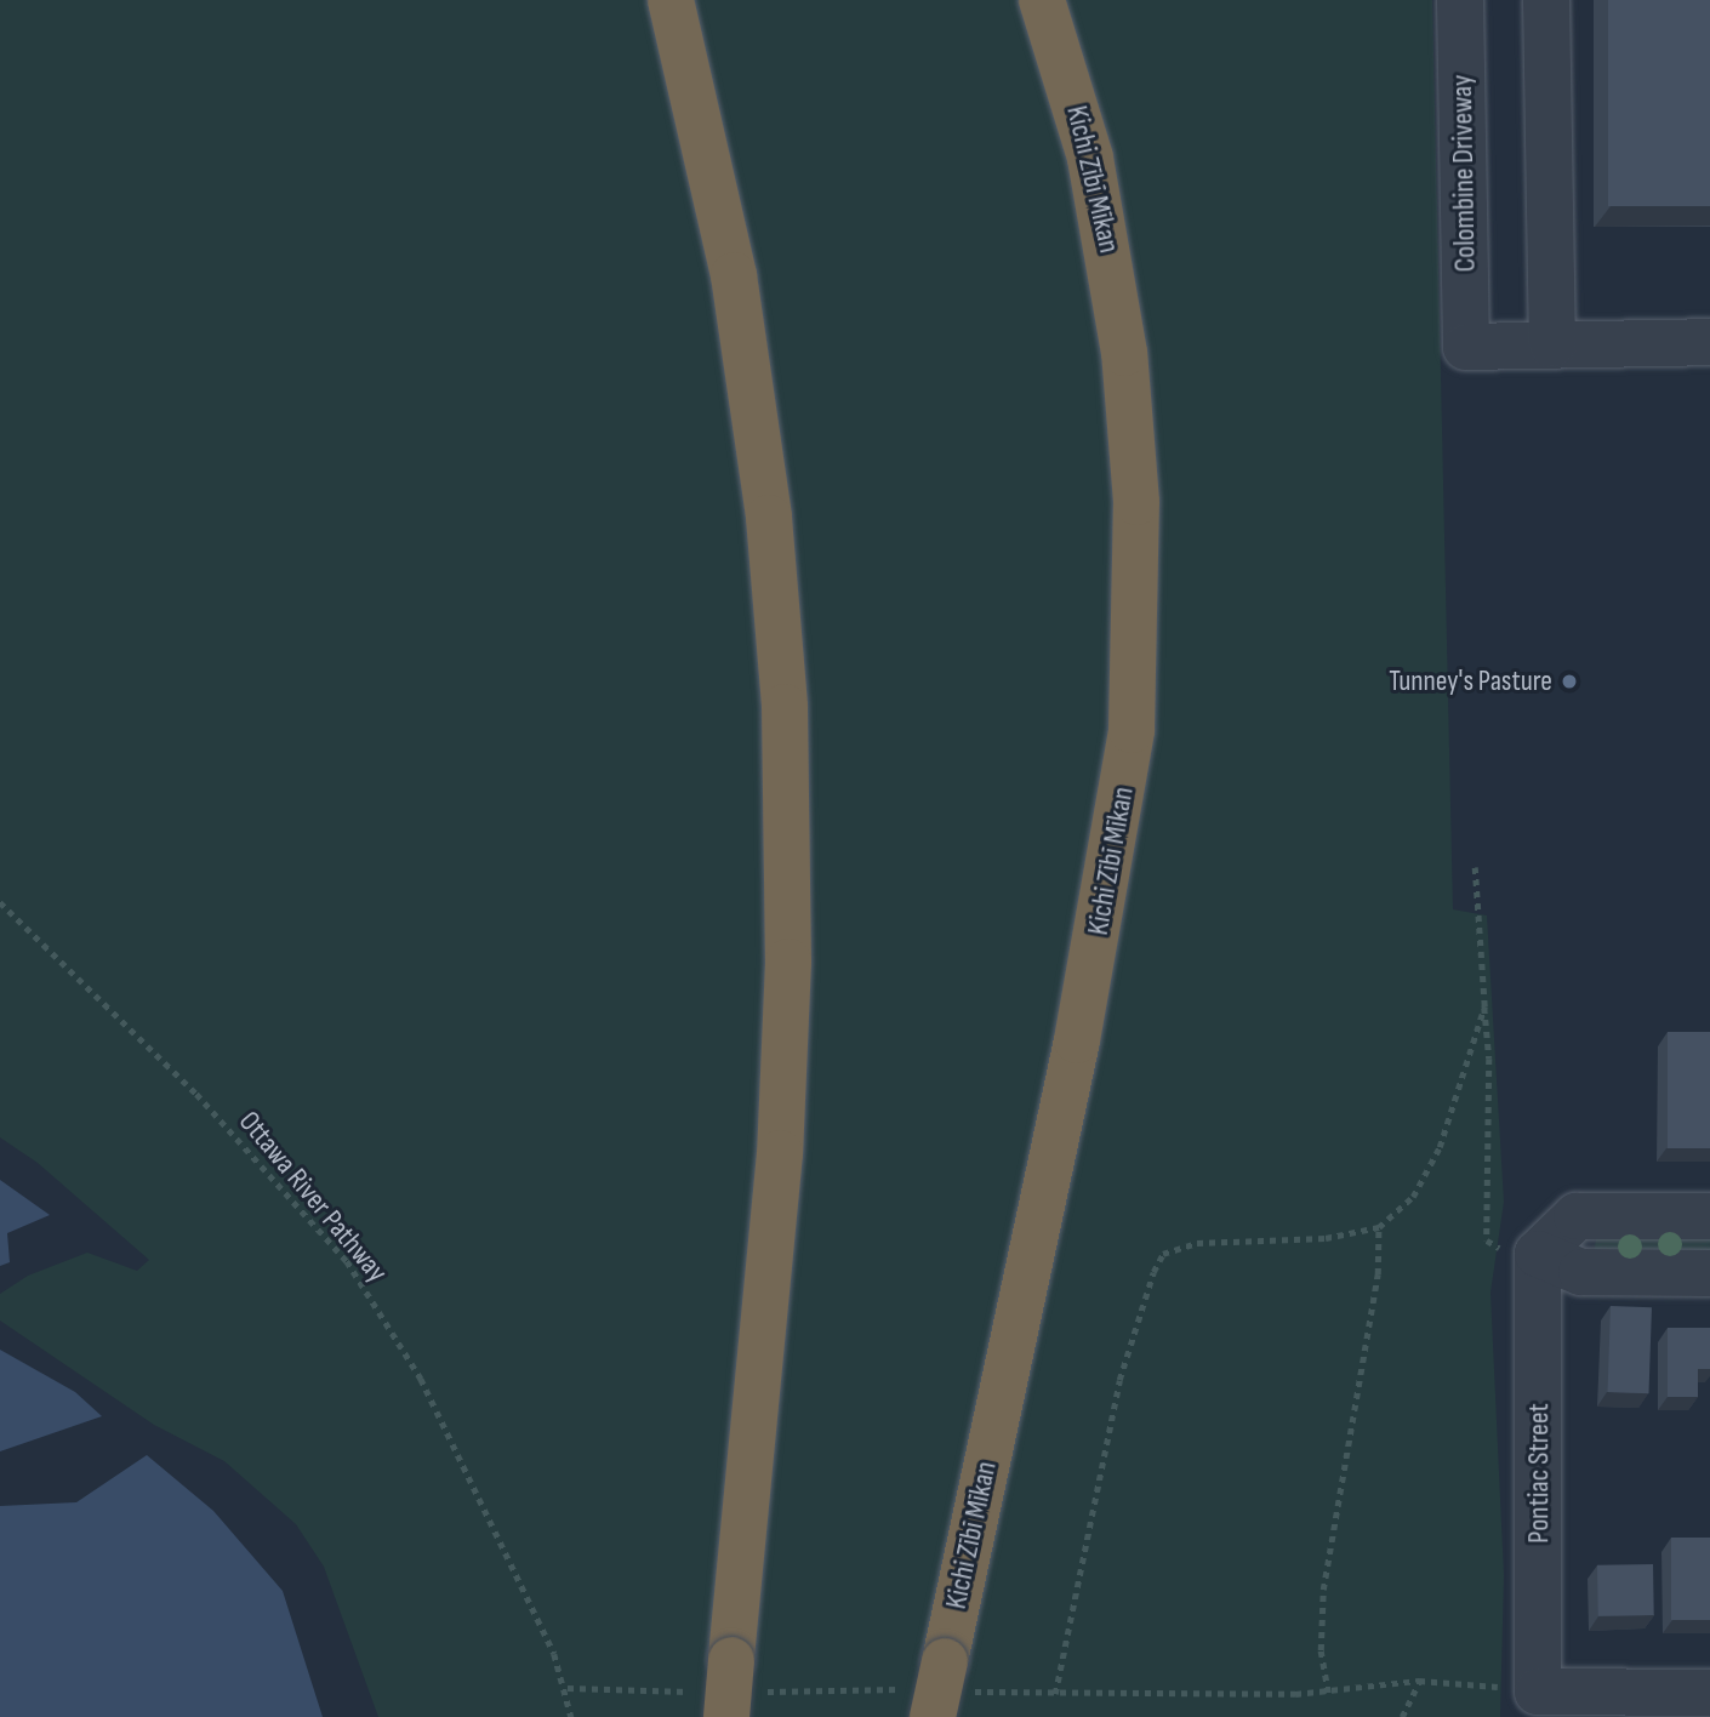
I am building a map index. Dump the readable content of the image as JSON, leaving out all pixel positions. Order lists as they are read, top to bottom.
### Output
{
  "streets": {
    "highway": ["Kichi Zībī Mīkan"],
    "street": ["Colombine Driveway", "Pontiac Street"],
    "path": ["Ottawa River Pathway"]
  },
  "places": ["Tunney's Pasture"]
}
